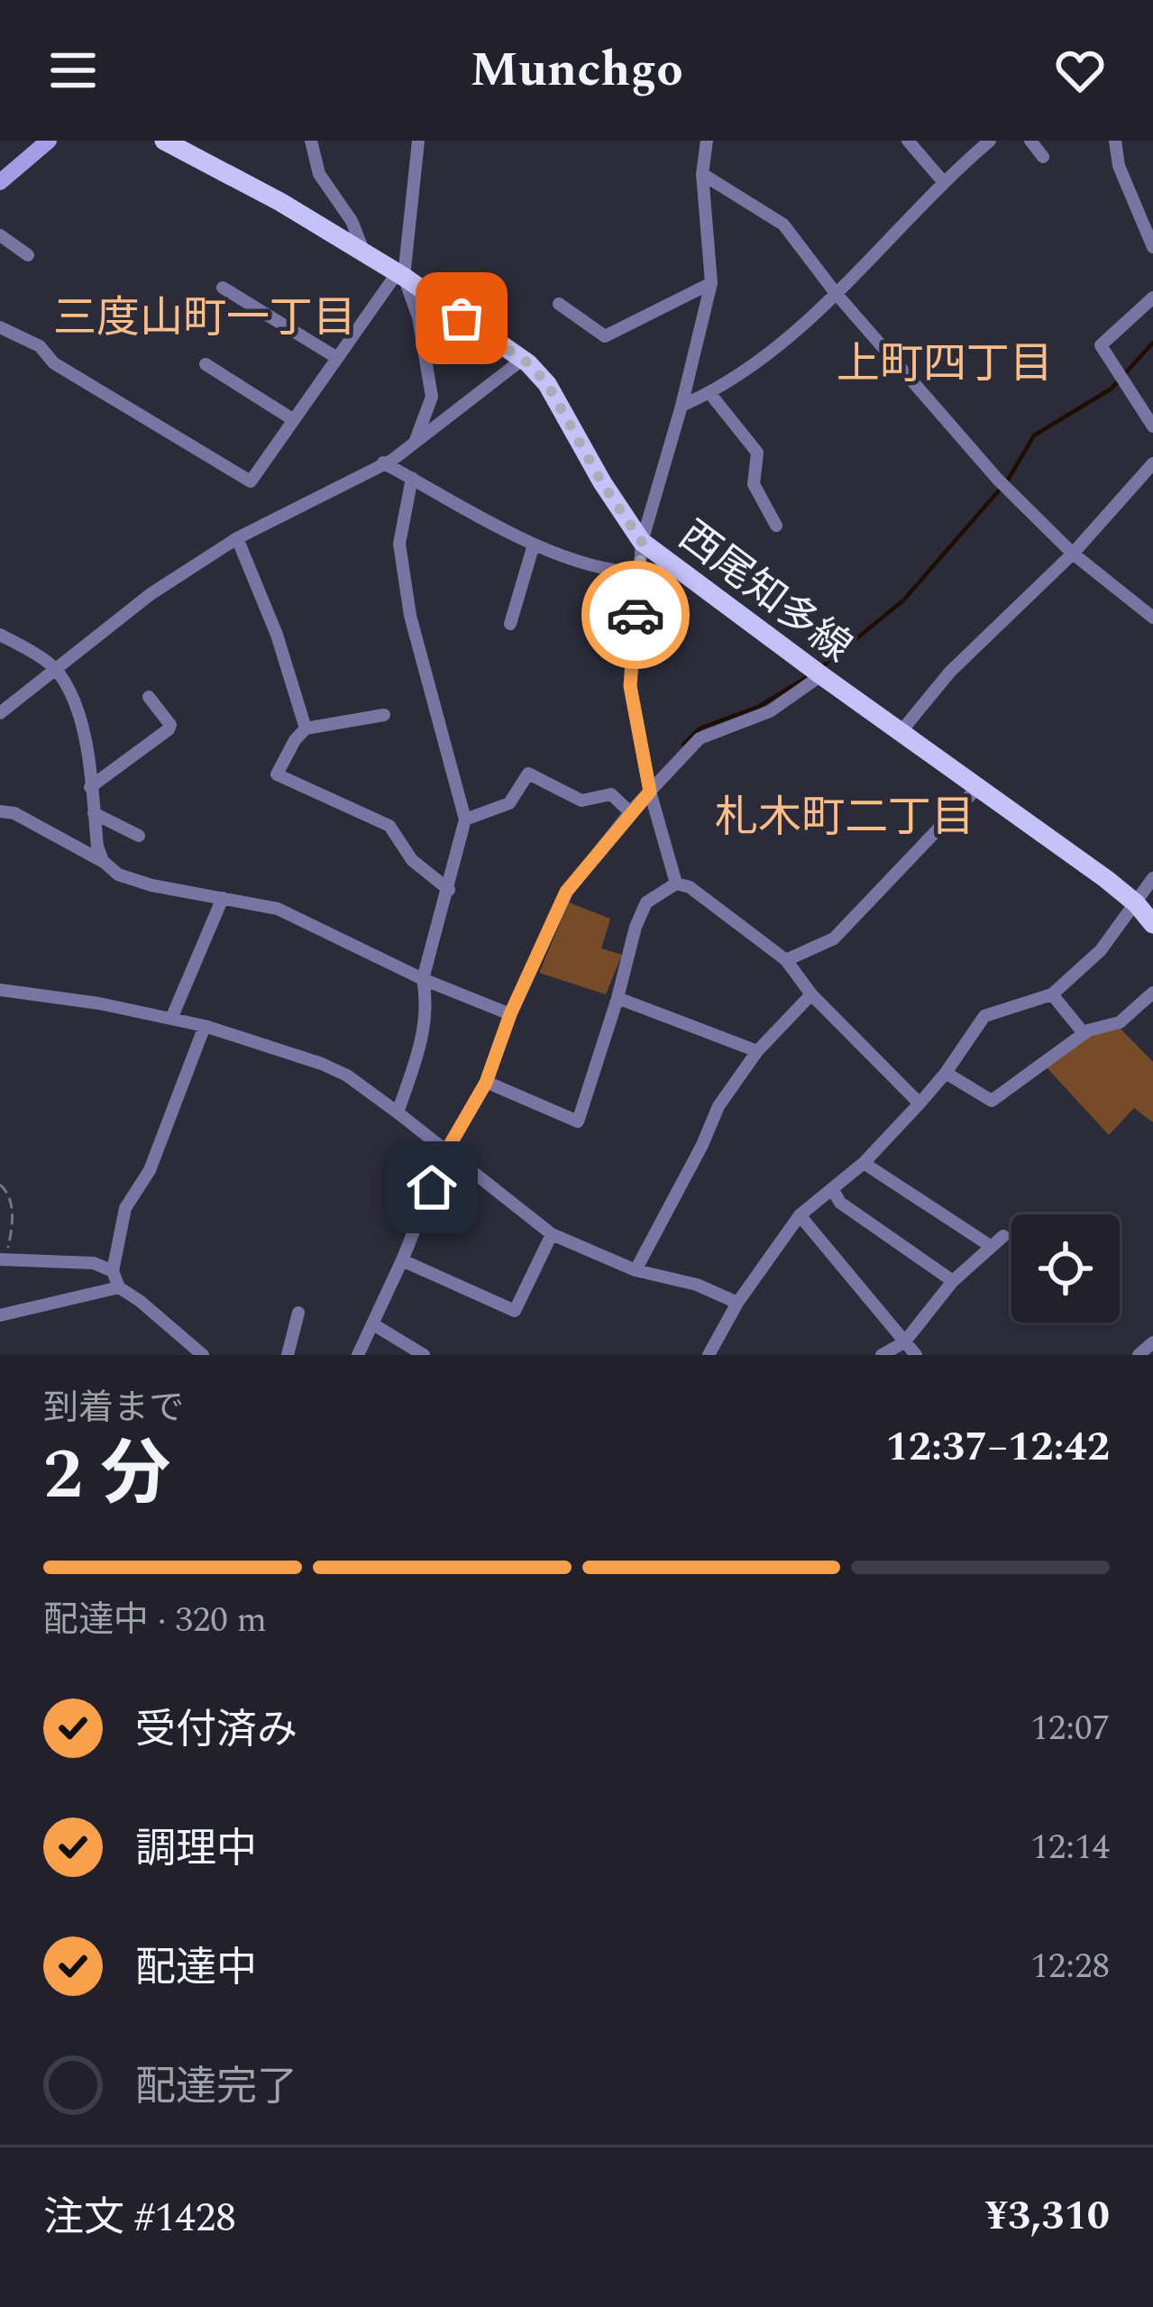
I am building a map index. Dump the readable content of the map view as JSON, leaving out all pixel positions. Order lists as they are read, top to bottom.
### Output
{
  "streets": {
    "main road": ["西尾知多線"]
  },
  "districts": ["三度山町一丁目", "上町四丁目", "札木町二丁目"],
  "page": {
    "header": "Munchgo",
    "heading": ["2 分", "到着まで", "12:37–12:42"],
    "panel": ["注文 #1428", "¥3,310"],
    "bar": "配達中 · 320 m",
    "list": [
      ["受付済み", "12:07"],
      ["調理中", "12:14"],
      ["配達中", "12:28"],
      "配達完了"
    ]
  }
}
